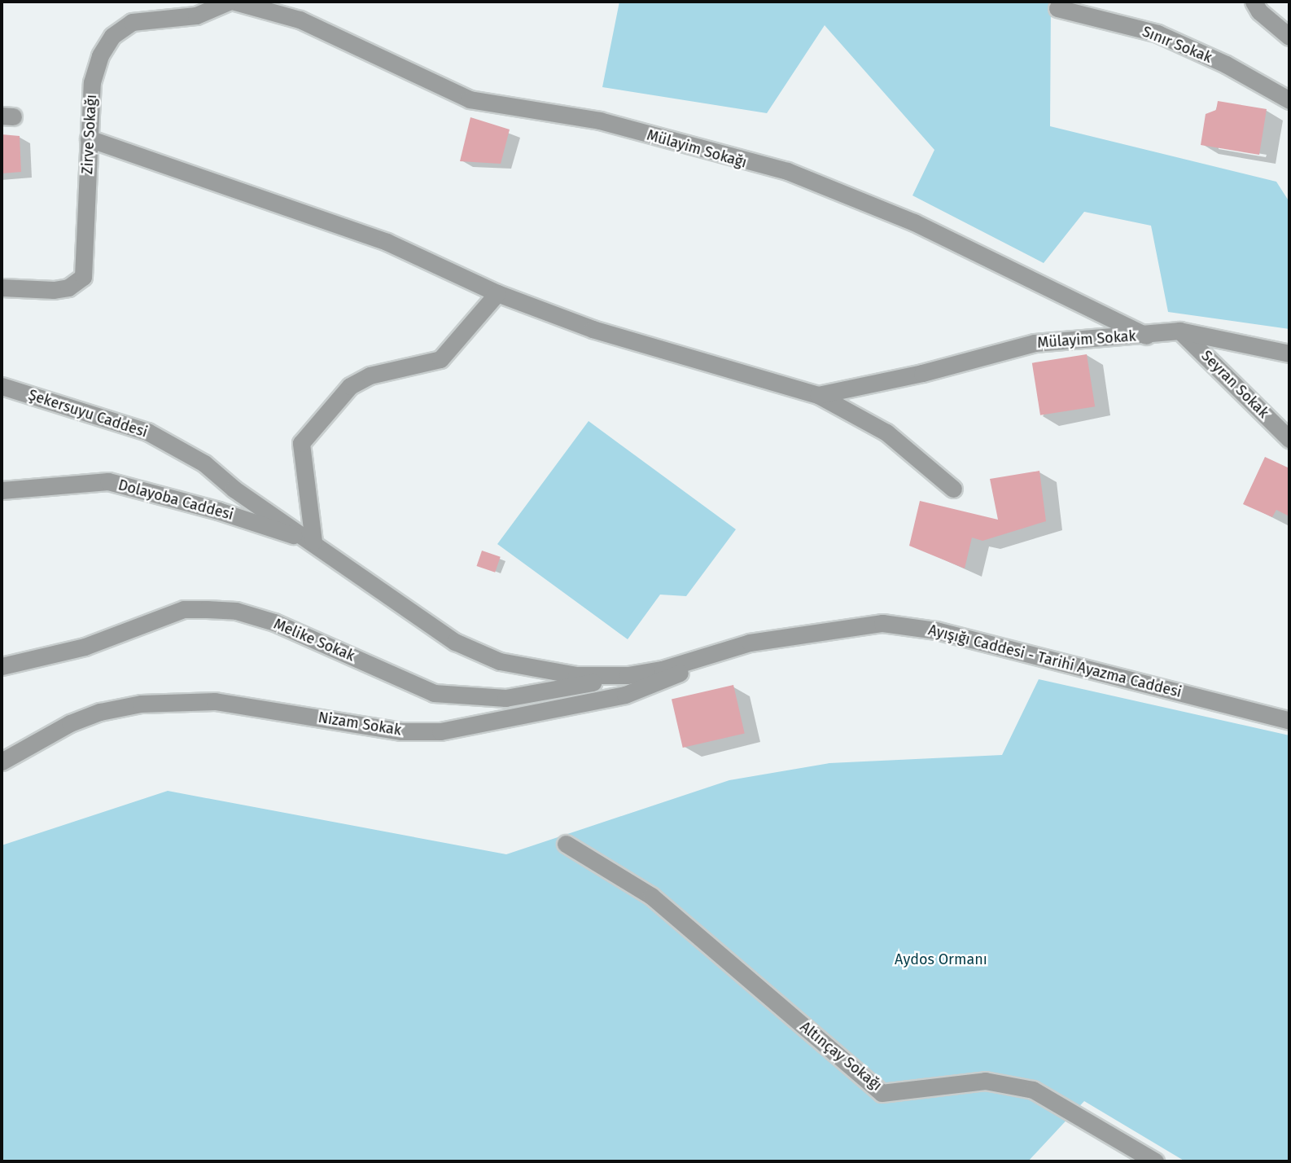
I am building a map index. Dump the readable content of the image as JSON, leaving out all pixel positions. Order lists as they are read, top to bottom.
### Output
{
  "streets": {
    "street": [
      "Sınır Sokak",
      "Zirve Sokağı",
      "Mülayim Sokağı",
      "Mülayim Sokak",
      "Seyran Sokak",
      "Şekersuyu Caddesi",
      "Dolayoba Caddesi",
      "Melike Sokak",
      "Ayışığı Caddesi - Tarihi Ayazma Caddesi",
      "Nizam Sokak",
      "Altınçay Sokağı"
    ]
  },
  "crossings": [
    ["Mülayim Sokağı", "Mülayim Sokak"],
    ["Mülayim Sokak", "Seyran Sokak"],
    ["Şekersuyu Caddesi", "Dolayoba Caddesi"],
    ["Şekersuyu Caddesi", "Ayışığı Caddesi - Tarihi Ayazma Caddesi"],
    ["Dolayoba Caddesi", "Ayışığı Caddesi - Tarihi Ayazma Caddesi"],
    ["Melike Sokak", "Ayışığı Caddesi - Tarihi Ayazma Caddesi"],
    ["Ayışığı Caddesi - Tarihi Ayazma Caddesi", "Nizam Sokak"]
  ],
  "parks": ["Aydos Ormanı"]
}
